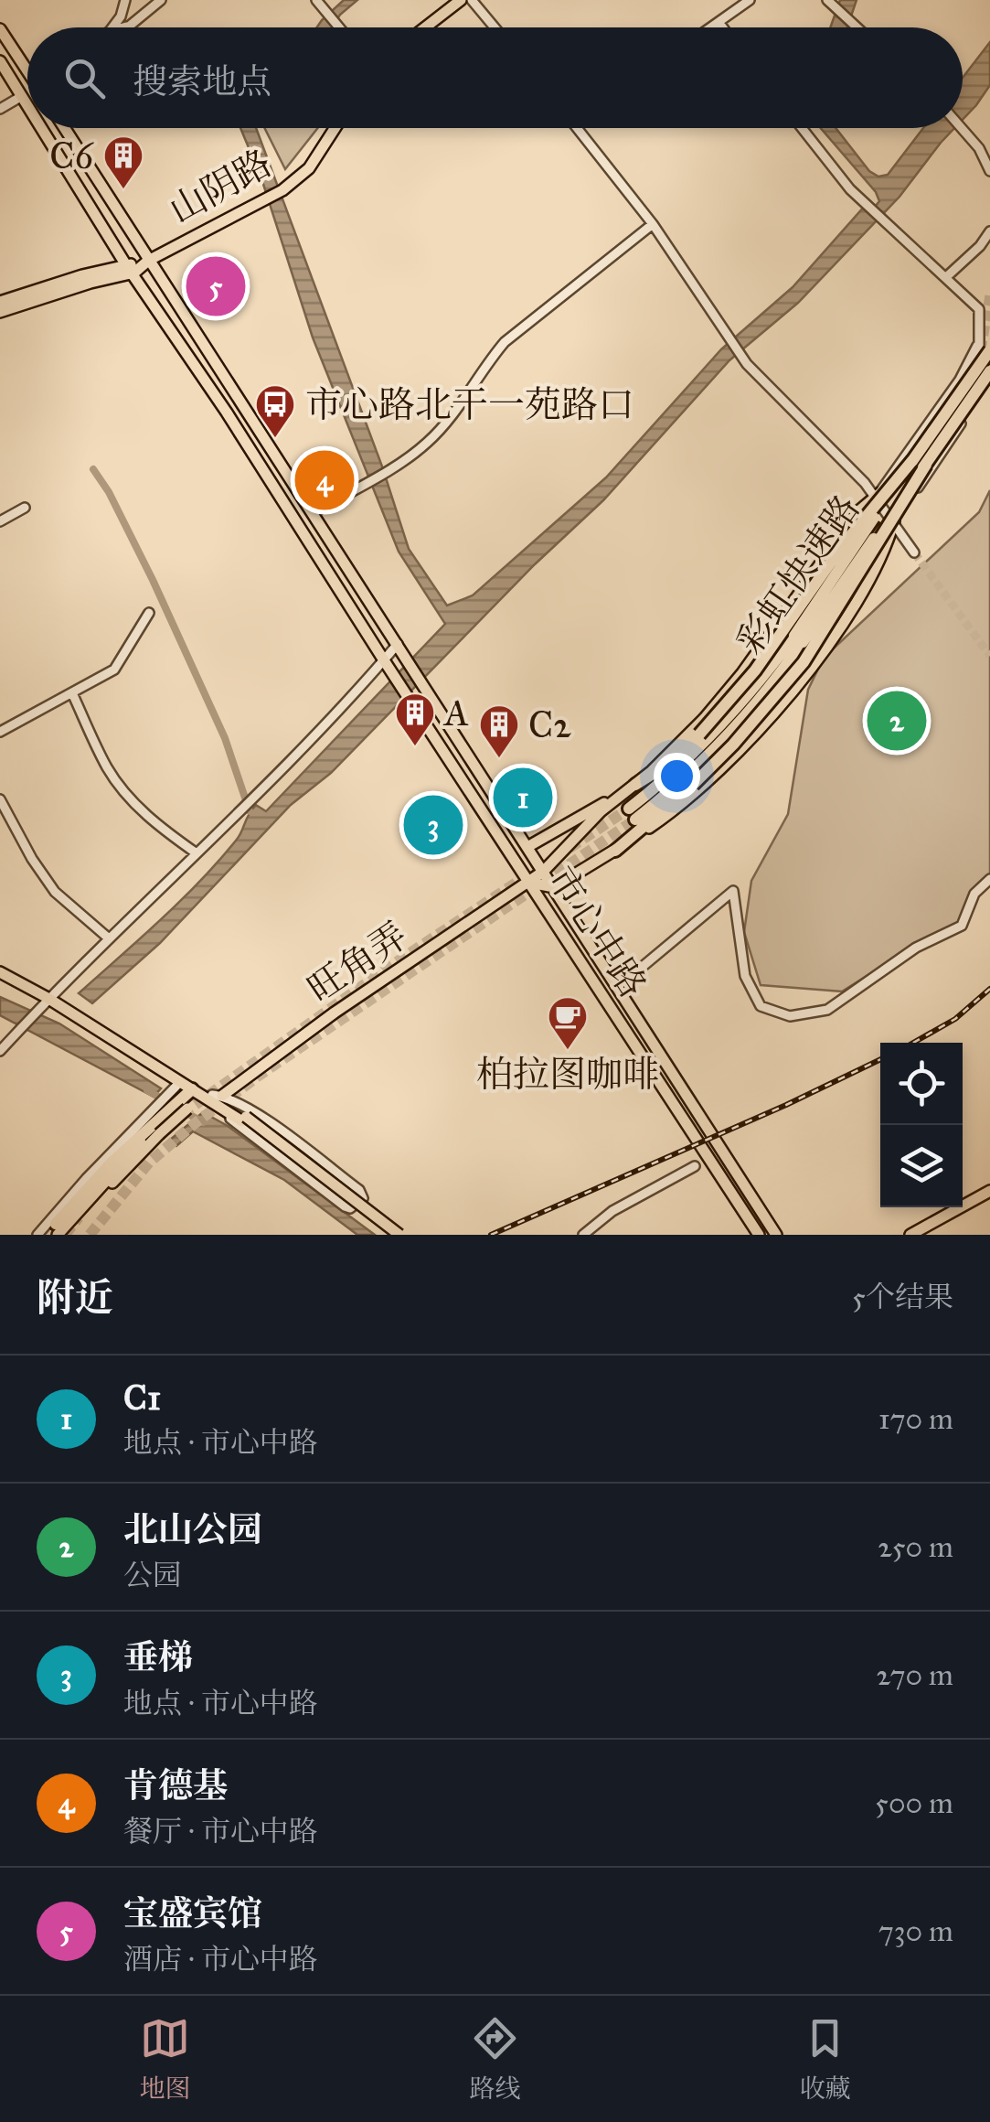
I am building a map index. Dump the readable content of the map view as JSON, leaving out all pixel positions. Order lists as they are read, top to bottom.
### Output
{
  "streets": {
    "highway": ["彩虹快速路"],
    "main road": ["山阴路", "市心中路", "旺角弄"]
  },
  "crossings": [
    ["山阴路", "市心中路"],
    ["市心中路", "旺角弄"]
  ],
  "places": {
    "building": ["C6", "A", "C2"],
    "bus stop": ["市心路北干一苑路口"],
    "cafe": ["柏拉图咖啡"]
  },
  "page": {
    "search": "搜索地点",
    "pins": [
      "5",
      "4",
      "2",
      "1",
      "3"
    ],
    "heading": ["附近", "5个结果"],
    "list": [
      {
        "mark": "1",
        "name": "C1",
        "note": "地点 · 市心中路",
        "value": "170 m"
      },
      {
        "mark": "2",
        "name": "北山公园",
        "note": "公园",
        "value": "250 m"
      },
      {
        "mark": "3",
        "name": "垂梯",
        "note": "地点 · 市心中路",
        "value": "270 m"
      },
      {
        "mark": "4",
        "name": "肯德基",
        "note": "餐厅 · 市心中路",
        "value": "500 m"
      },
      {
        "mark": "5",
        "name": "宝盛宾馆",
        "note": "酒店 · 市心中路",
        "value": "730 m"
      }
    ],
    "nav": ["地图", "路线", "收藏"]
  }
}
